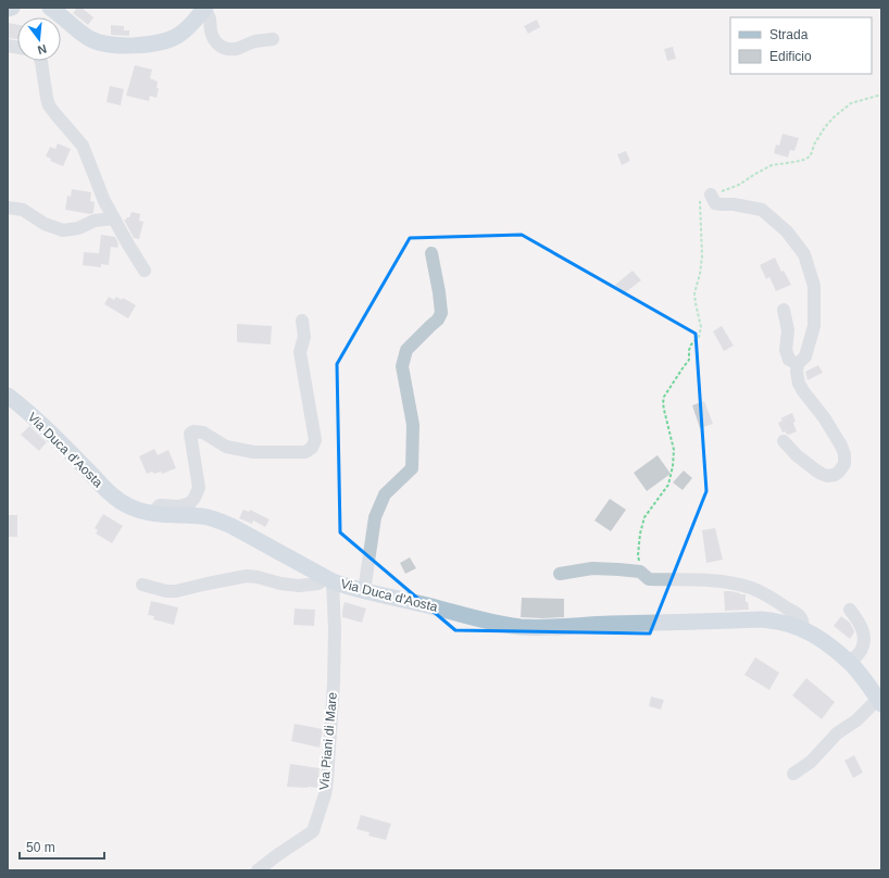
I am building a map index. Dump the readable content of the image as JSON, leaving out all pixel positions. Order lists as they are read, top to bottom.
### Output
{
  "streets": {
    "main road": ["Via Duca d'Aosta"],
    "street": ["Via Piani di Mare"]
  },
  "crossings": [
    ["Via Duca d'Aosta", "Via Piani di Mare"]
  ],
  "legend": ["Strada", "Edificio"],
  "scale_bar": "50 m",
  "north": "bottom"
}
